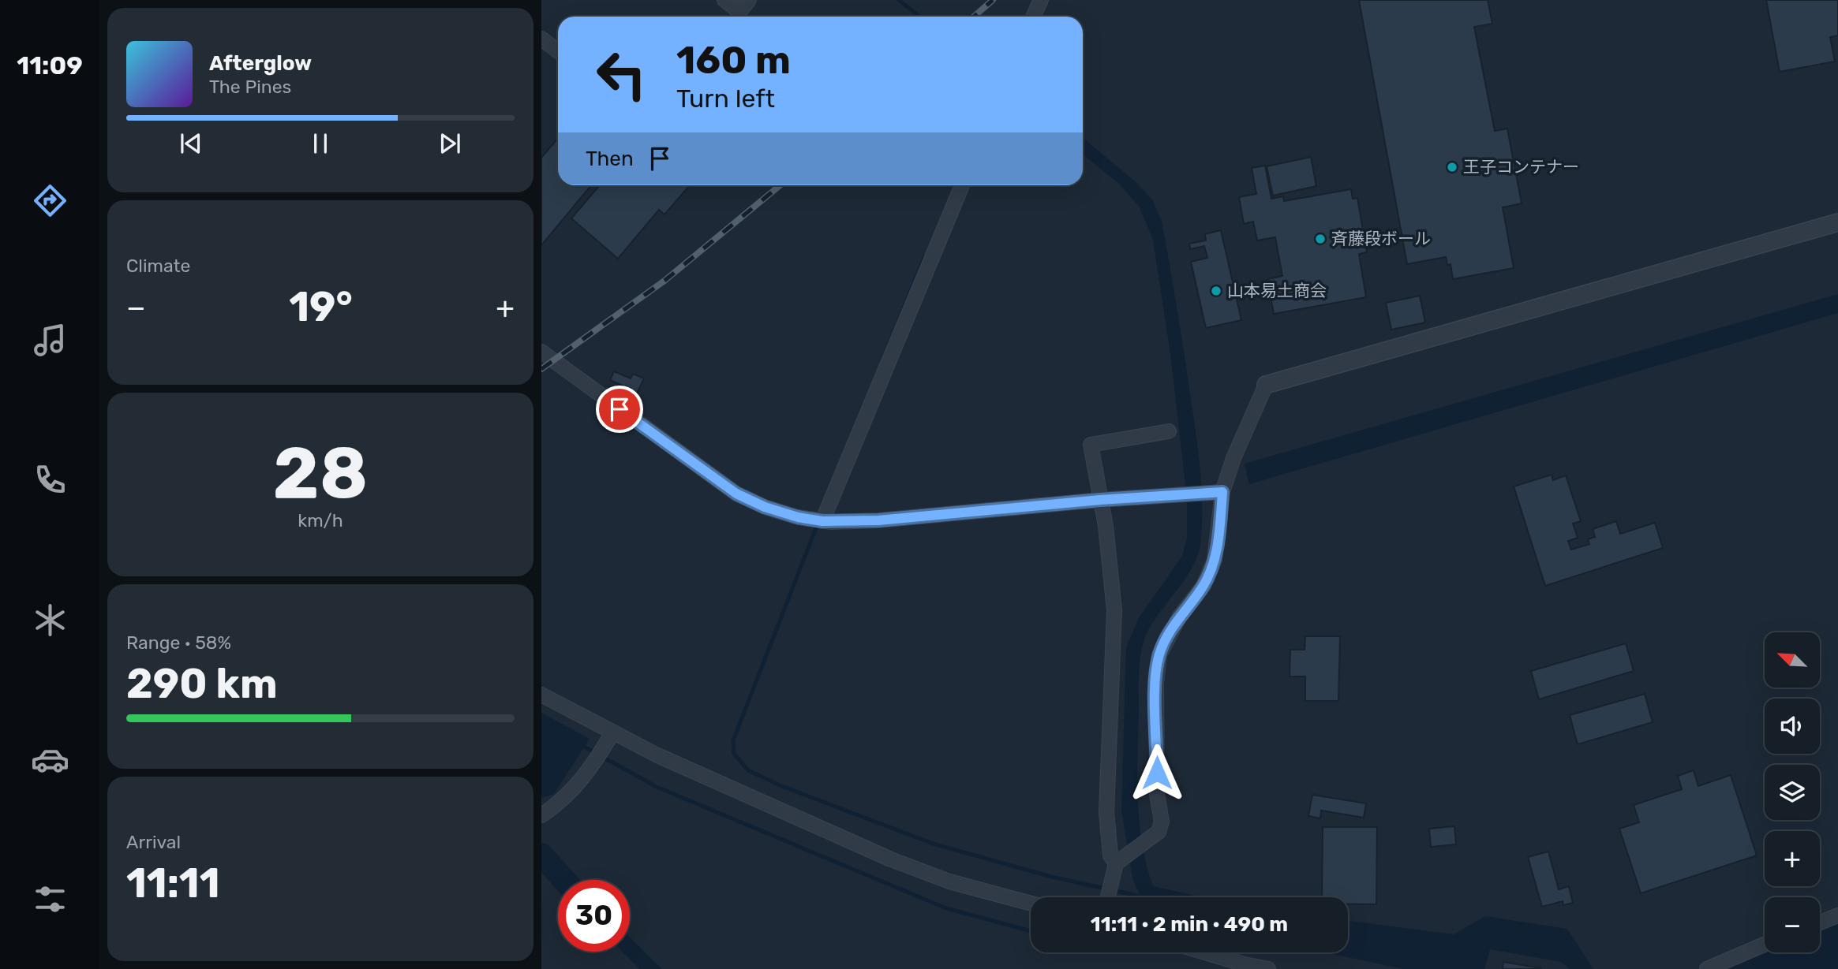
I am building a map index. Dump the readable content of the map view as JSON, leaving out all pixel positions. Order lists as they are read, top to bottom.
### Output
{
  "places": ["王子コンテナー", "斉藤段ボール", "山本易土商会"],
  "north": "top left",
  "page": {
    "tabs": "11:09",
    "turn": ["160 m", "Turn left"],
    "song": ["Afterglow", "The Pines"],
    "then": "Then",
    "tile": [
      "Climate",
      ["28", "km/h"],
      ["Range · 58%", "290 km"],
      ["Arrival", "11:11"]
    ],
    "heat": ["−", "19°", "+"],
    "map_buttons": ["+", "−"],
    "limit": "30",
    "trip": "11:11 · 2 min · 490 m"
  }
}
